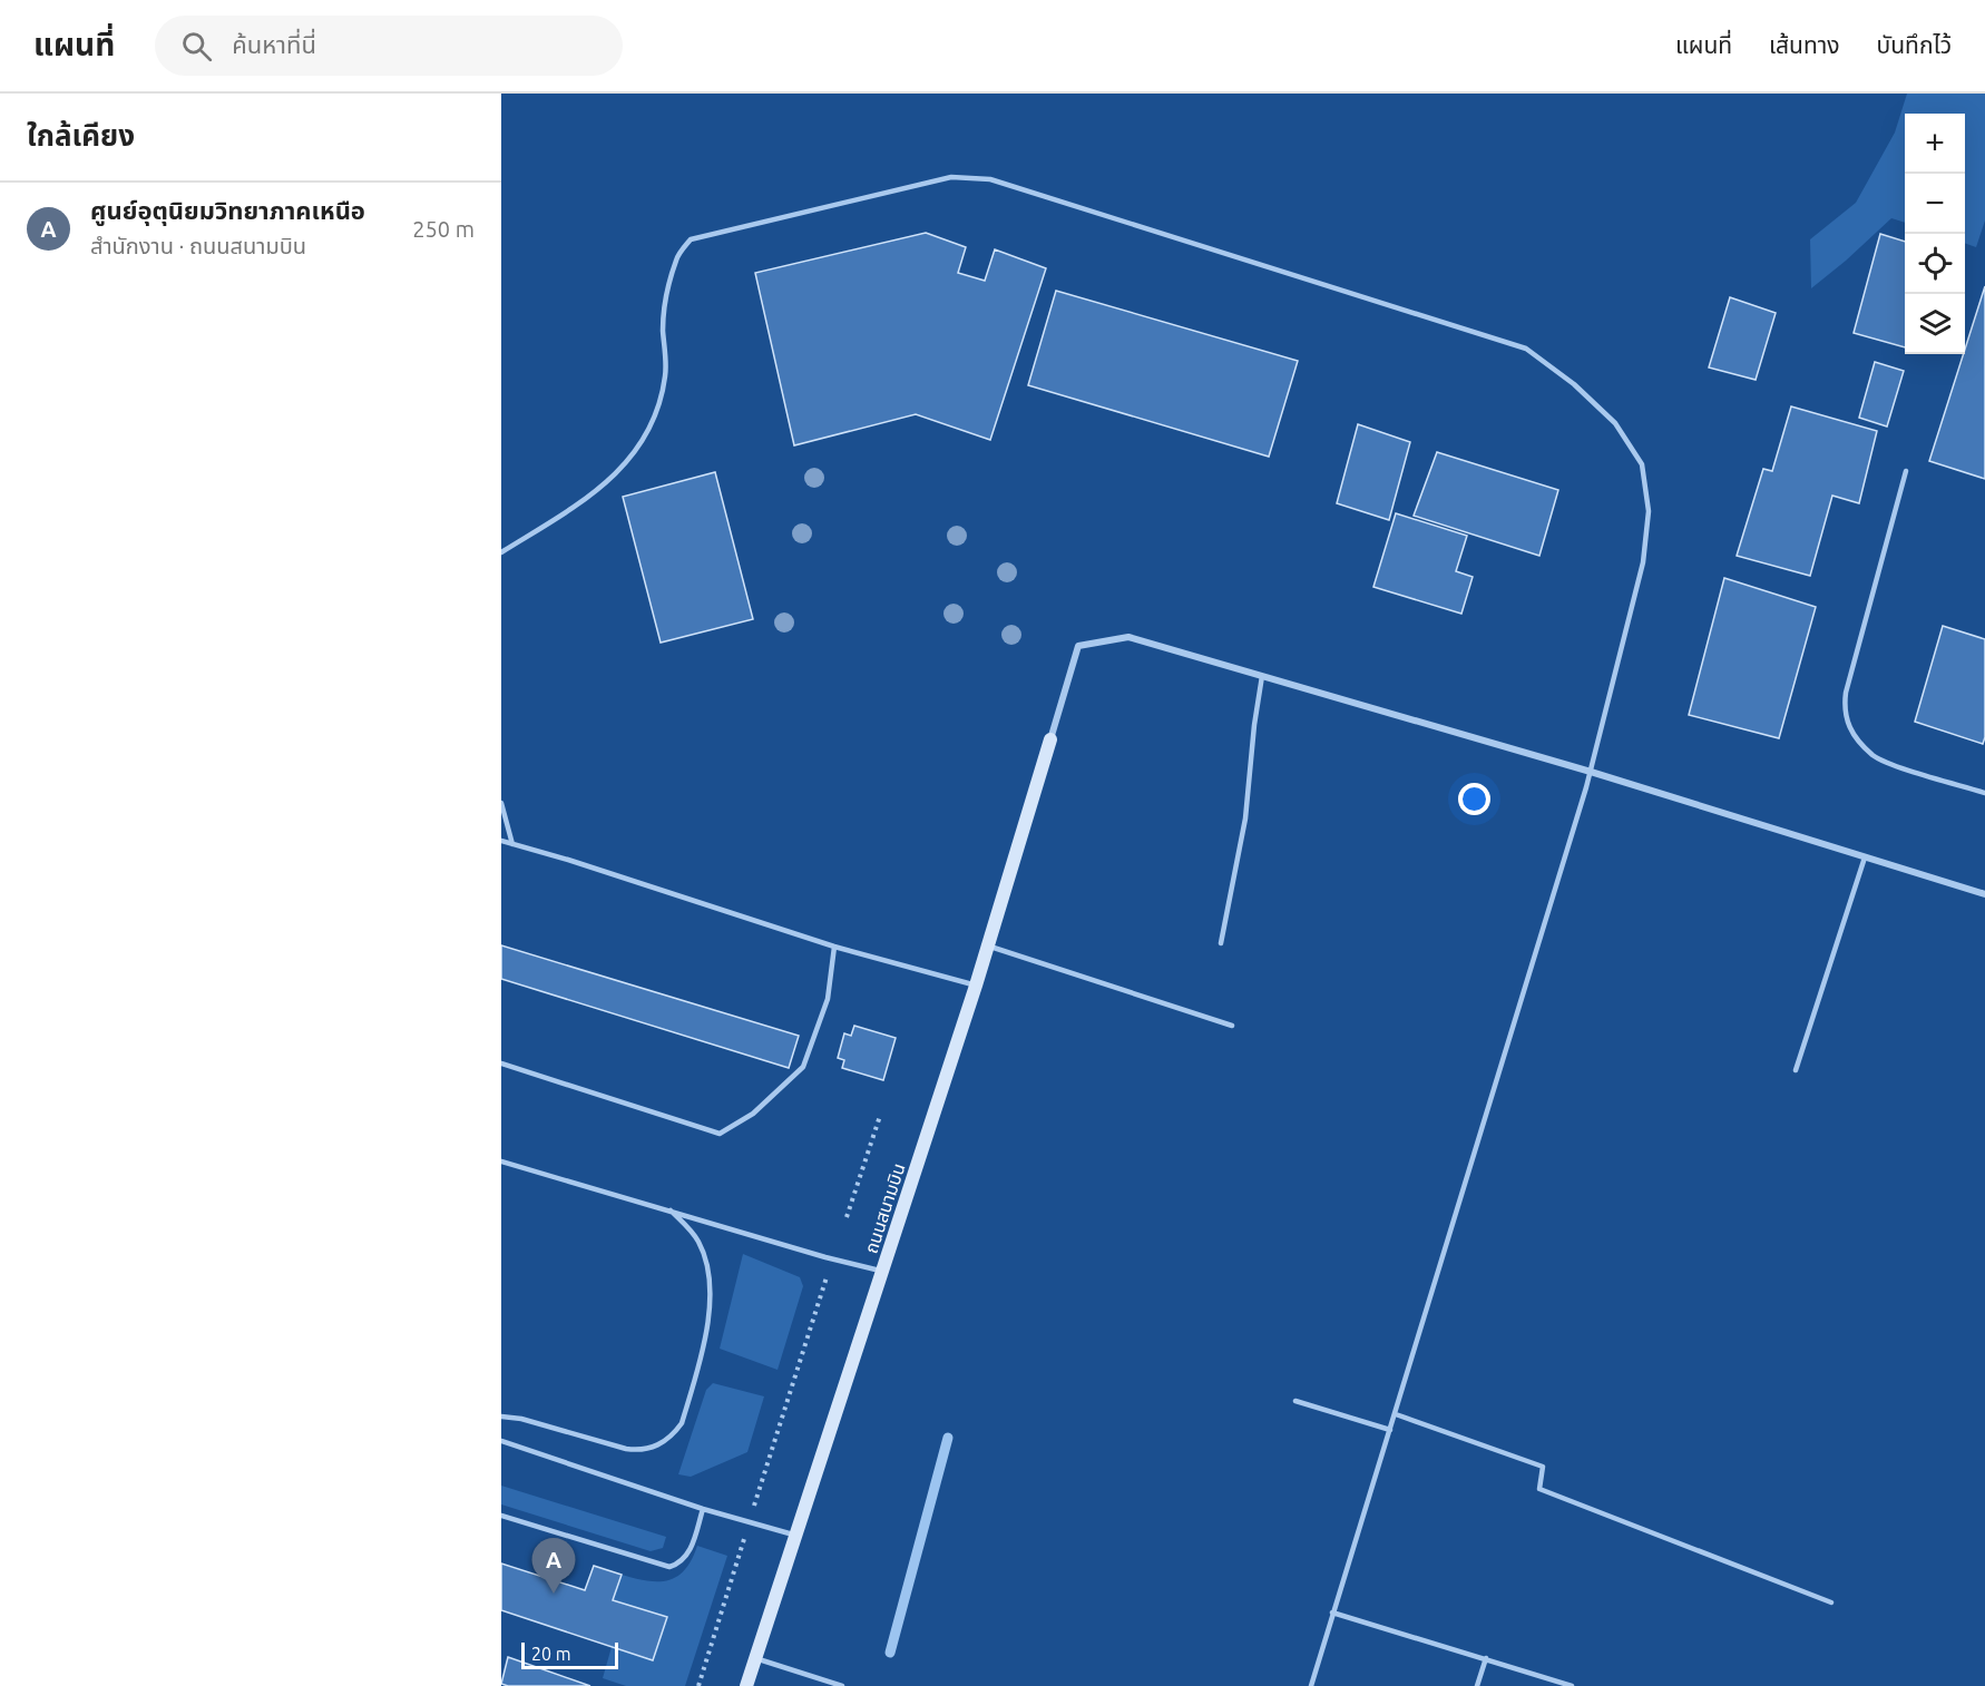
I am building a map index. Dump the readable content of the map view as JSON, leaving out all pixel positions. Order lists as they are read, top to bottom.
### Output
{
  "streets": {
    "main road": ["ถนนสนามบิน"]
  },
  "scale_bar": "20 m",
  "page": {
    "header": "แผนที่",
    "search": "ค้นหาที่นี่",
    "nav": ["แผนที่", "เส้นทาง", "บันทึกไว้"],
    "heading": "ใกล้เคียง",
    "map_buttons": ["+", "−"],
    "list": [
      {
        "mark": "A",
        "name": "ศูนย์อุตุนิยมวิทยาภาคเหนือ",
        "note": "สำนักงาน · ถนนสนามบิน",
        "value": "250 m"
      }
    ],
    "pins": "A",
    "scale": "20 m"
  }
}
